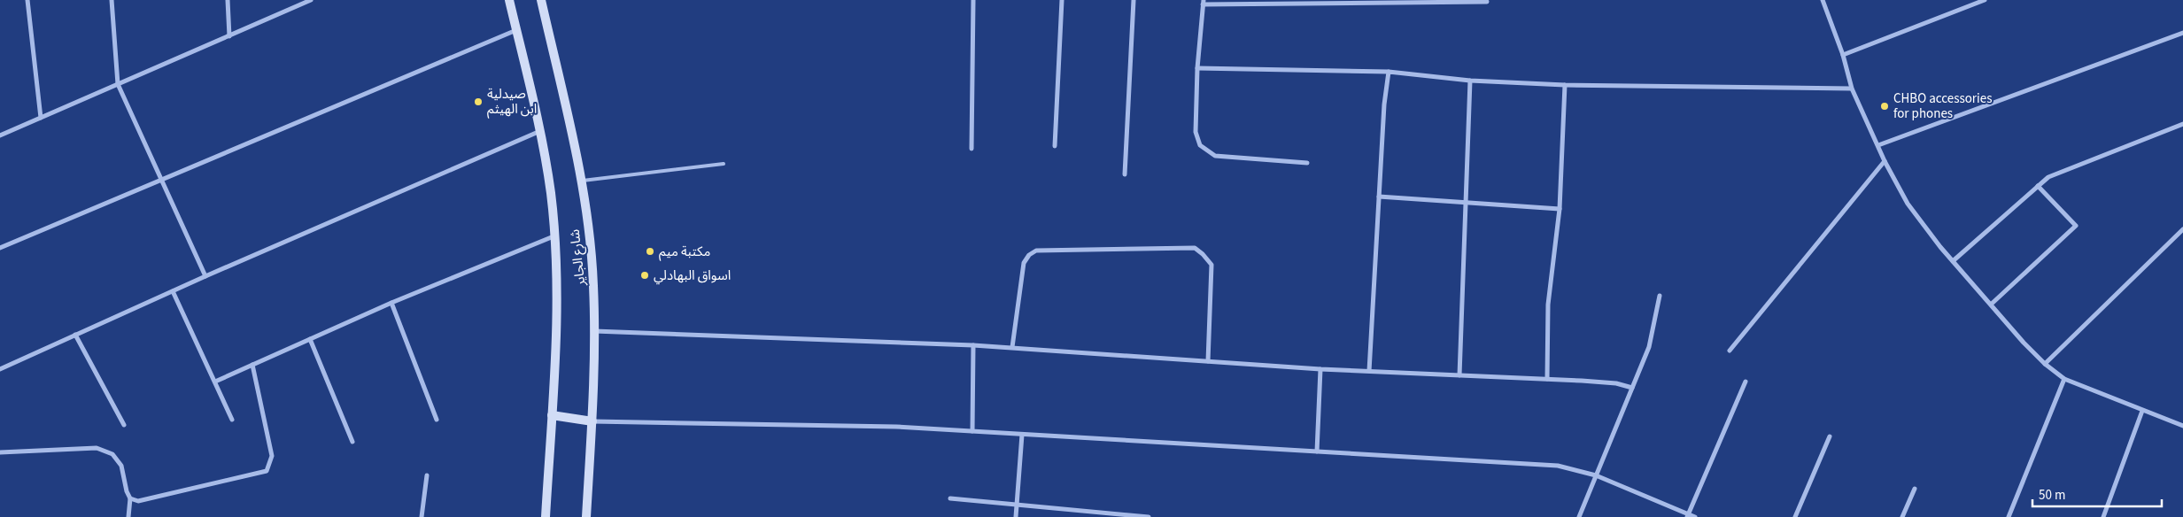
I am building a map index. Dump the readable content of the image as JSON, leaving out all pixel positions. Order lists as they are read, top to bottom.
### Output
{
  "streets": {
    "street": ["شارع الجاير"]
  },
  "places": [
    "صيدلية ابن الهيثم",
    "CHBO accessories for phones",
    "مكتبة ميم",
    "اسواق البهادلي"
  ],
  "scale_bar": "50 m"
}
